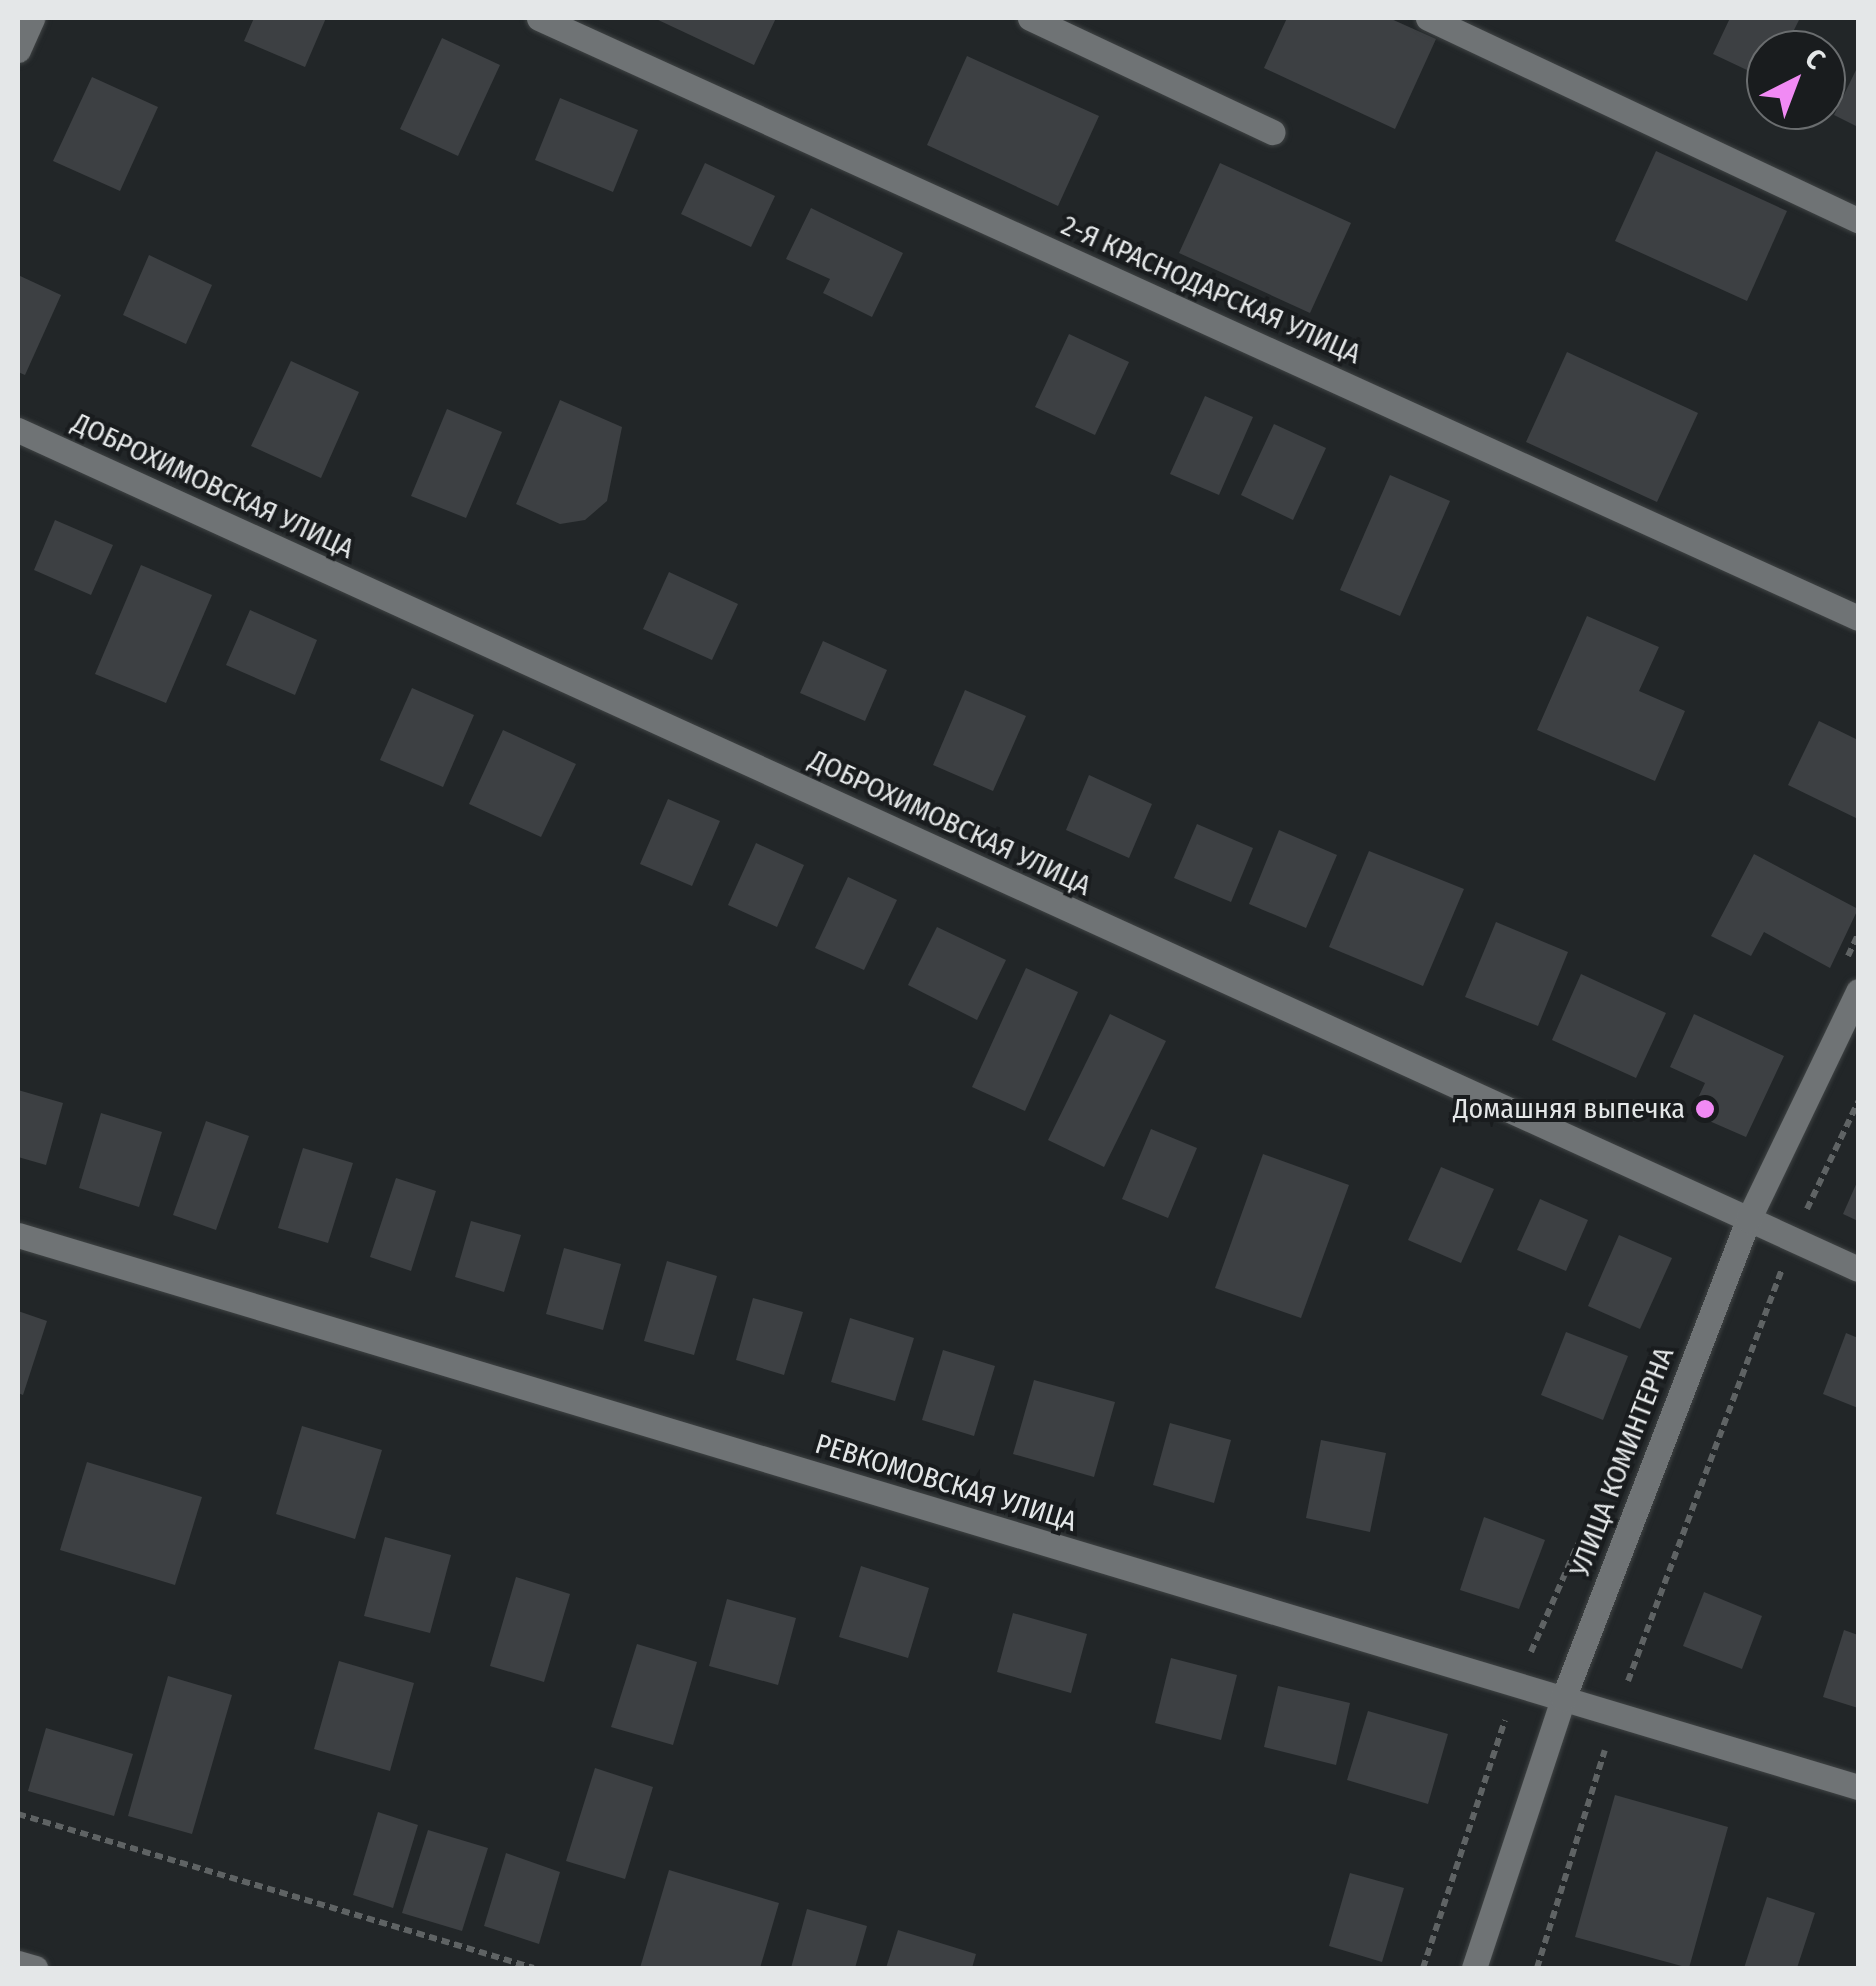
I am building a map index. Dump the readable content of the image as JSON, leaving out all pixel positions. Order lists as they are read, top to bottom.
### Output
{
  "streets": {
    "street": [
      "2-Я КРАСНОДАРСКАЯ УЛИЦА",
      "ДОБРОХИМОВСКАЯ УЛИЦА",
      "УЛИЦА КОМИНТЕРНА",
      "РЕВКОМОВСКАЯ УЛИЦА"
    ]
  },
  "crossings": [
    ["ДОБРОХИМОВСКАЯ УЛИЦА", "УЛИЦА КОМИНТЕРНА"],
    ["УЛИЦА КОМИНТЕРНА", "РЕВКОМОВСКАЯ УЛИЦА"]
  ],
  "places": ["Домашняя выпечка"],
  "north": "top right"
}
